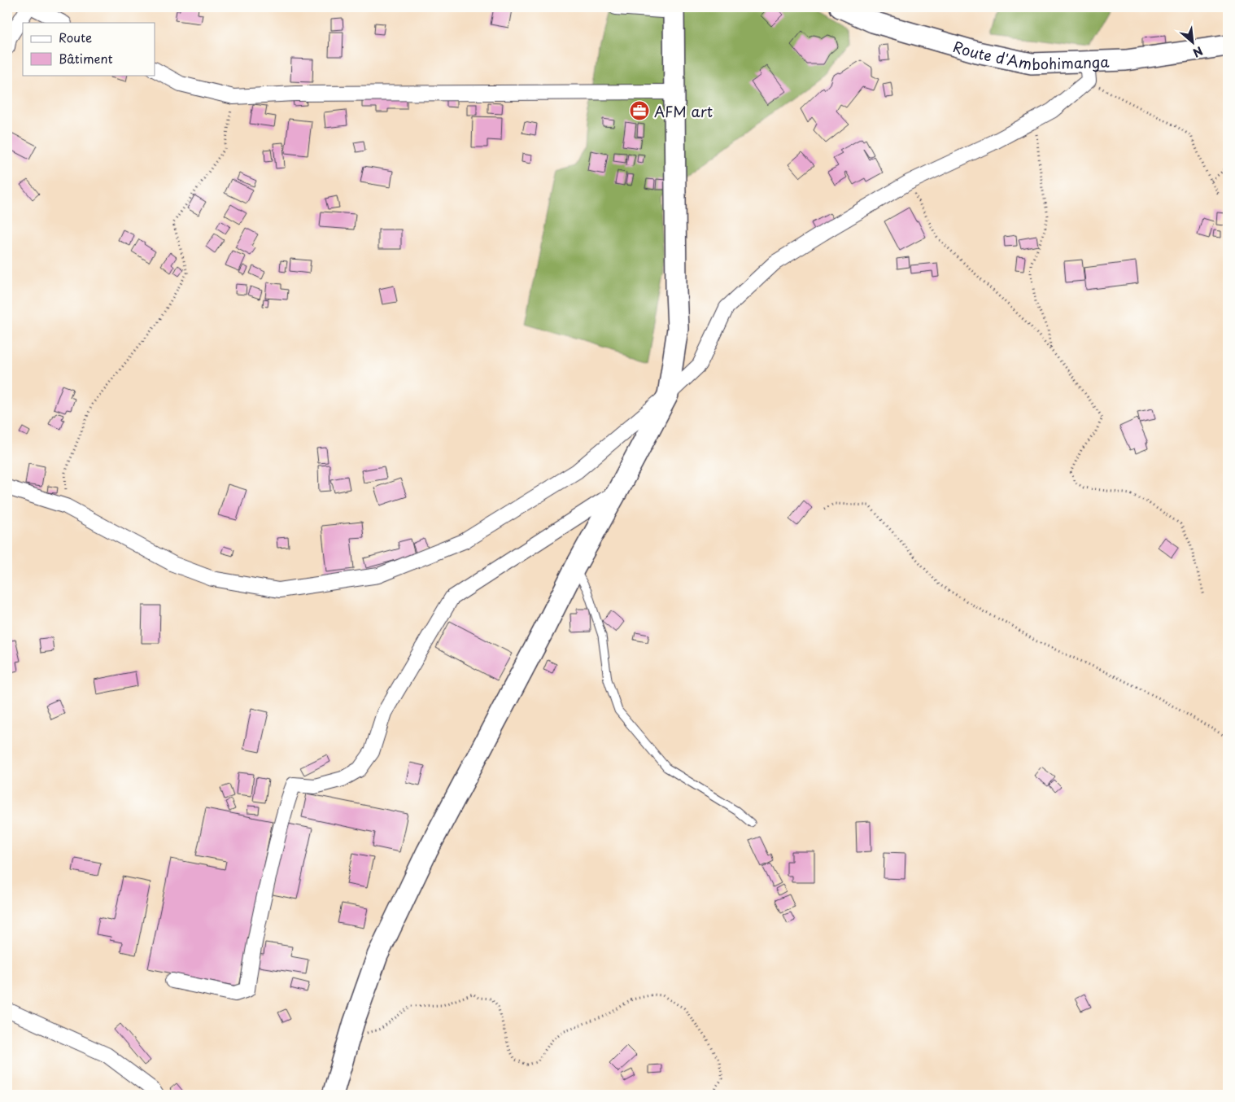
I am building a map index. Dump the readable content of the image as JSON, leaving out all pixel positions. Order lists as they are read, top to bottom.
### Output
{
  "streets": {
    "main road": ["Route d'Ambohimanga"]
  },
  "places": {
    "office": ["AFM art"]
  },
  "legend": ["Route", "Bâtiment"],
  "north": "bottom right"
}
